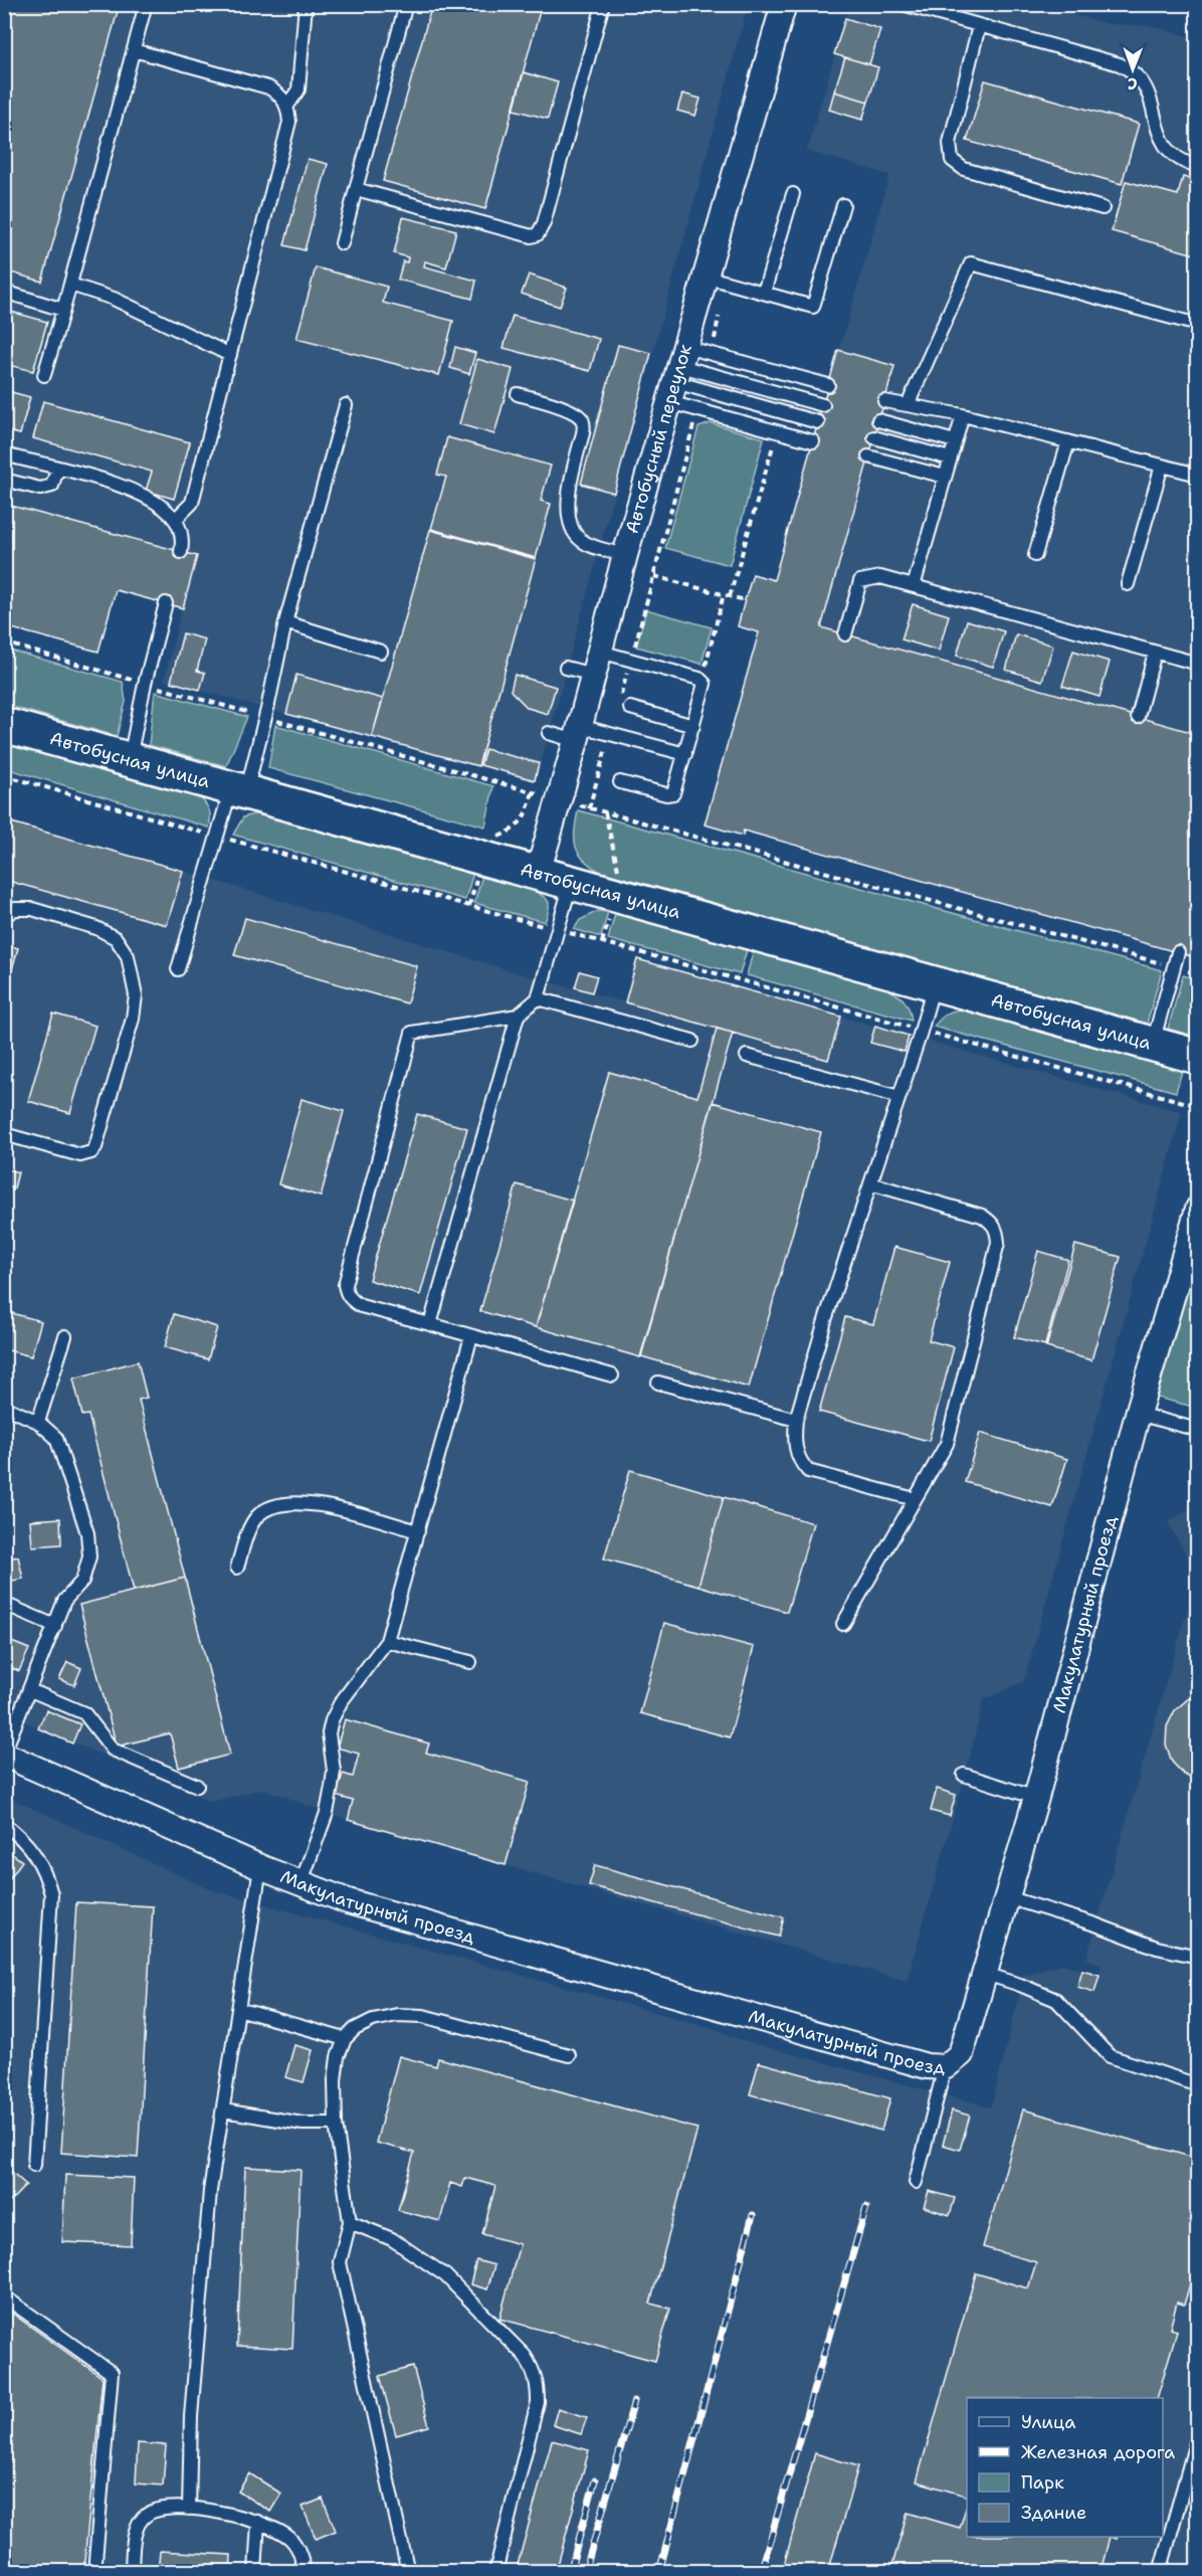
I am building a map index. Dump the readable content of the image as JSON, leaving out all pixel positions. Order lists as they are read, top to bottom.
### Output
{
  "streets": {
    "street": ["Автобусный переулок", "Автобусная улица", "Макулатурный проезд"]
  },
  "crossings": [
    ["Автобусный переулок", "Автобусная улица"]
  ],
  "legend": [
    "Улица",
    "Железная дорога",
    "Парк",
    "Здание"
  ],
  "north": "bottom"
}
